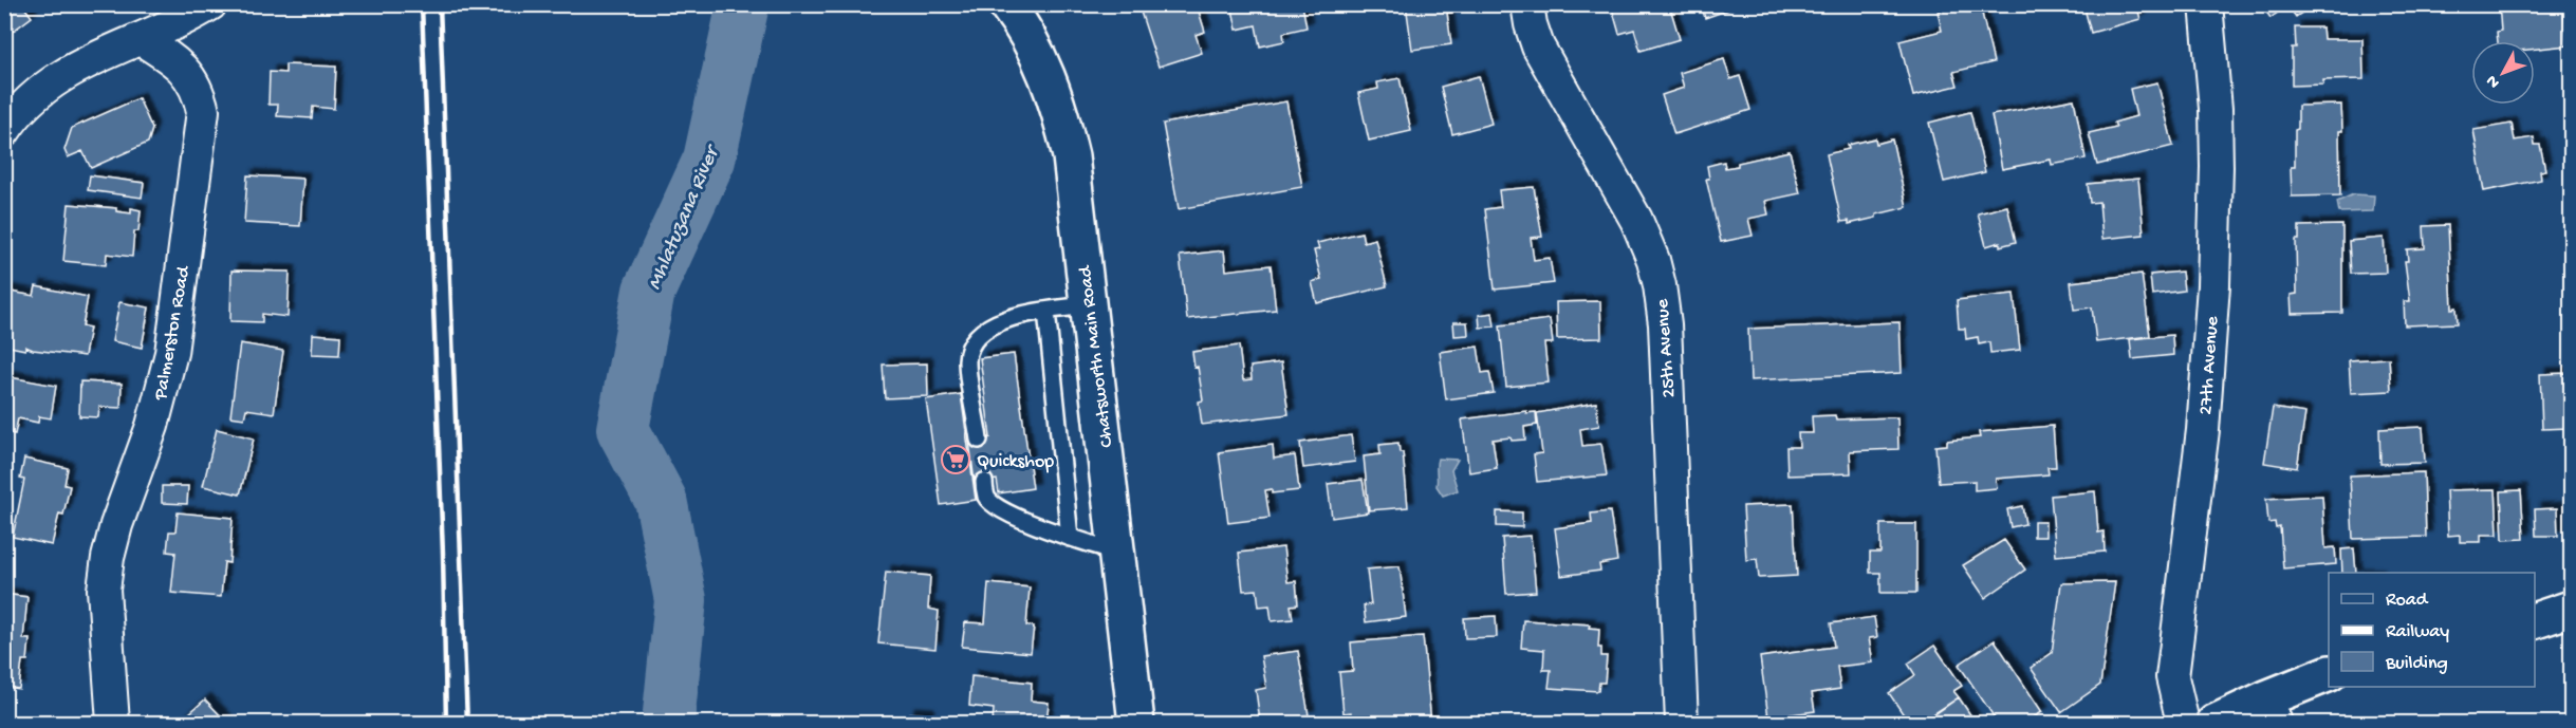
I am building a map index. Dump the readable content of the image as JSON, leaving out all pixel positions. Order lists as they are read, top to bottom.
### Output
{
  "streets": {
    "street": [
      "Palmerston Road",
      "25th Avenue",
      "Chatsworth Main Road",
      "27th Avenue"
    ]
  },
  "water": ["Mhlatuzana River"],
  "places": {
    "supermarket": ["Quickshop"]
  },
  "legend": ["Road", "Railway", "Building"],
  "north": "bottom left"
}
